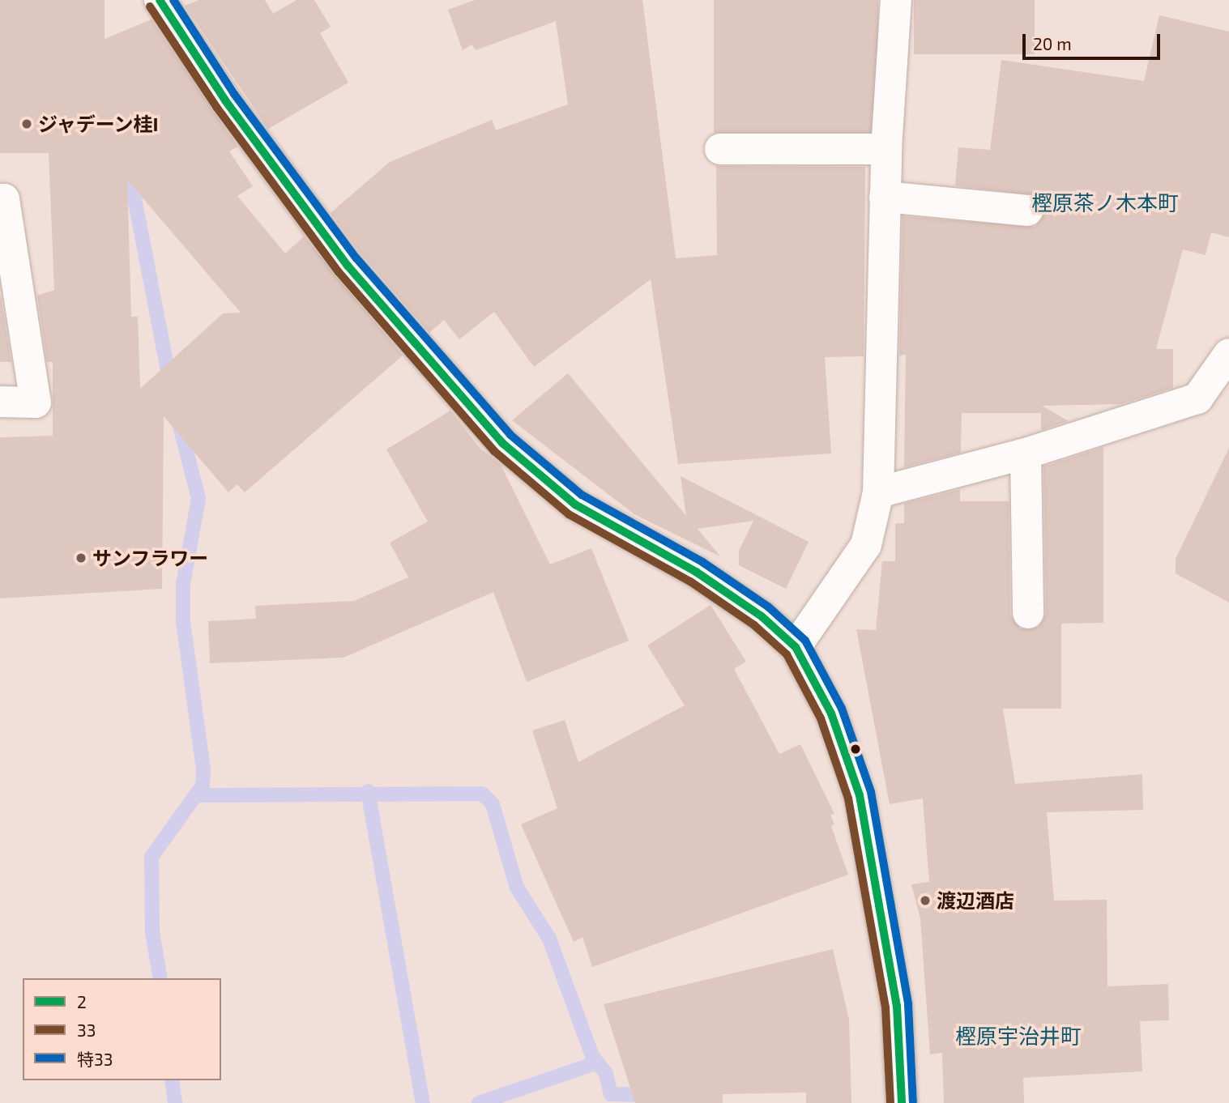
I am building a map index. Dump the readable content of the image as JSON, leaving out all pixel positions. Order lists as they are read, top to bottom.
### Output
{
  "districts": ["樫原茶ノ木本町", "樫原宇治井町"],
  "places": ["ジャデーン桂I", "サンフラワー", "渡辺酒店"],
  "lines": ["transit line 2", "transit line 特33", "transit line 33"],
  "legend": ["2", "33", "特33"],
  "scale_bar": "20 m"
}
